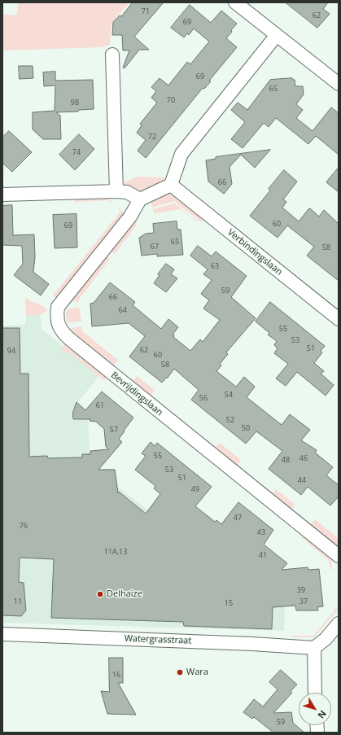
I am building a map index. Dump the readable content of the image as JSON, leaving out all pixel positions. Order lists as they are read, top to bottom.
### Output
{
  "streets": {
    "street": ["Verbindingslaan", "Bevrijdingslaan", "Watergrasstraat"]
  },
  "places": ["Delhaize", "Wara"],
  "house_numbers": [
    "71",
    "62",
    "69",
    "69",
    "65",
    "70",
    "98",
    "72",
    "74",
    "66",
    "60",
    "69",
    "65",
    "67",
    "58",
    "63",
    "59",
    "66",
    "64",
    "55",
    "53",
    "51",
    "62",
    "94",
    "60",
    "58",
    "54",
    "56",
    "61",
    "52",
    "50",
    "57",
    "55",
    "46",
    "48",
    "53",
    "51",
    "44",
    "49",
    "47",
    "76",
    "43",
    "11A,13",
    "41",
    "39",
    "11",
    "37",
    "15",
    "16",
    "59"
  ],
  "north": "bottom right"
}
